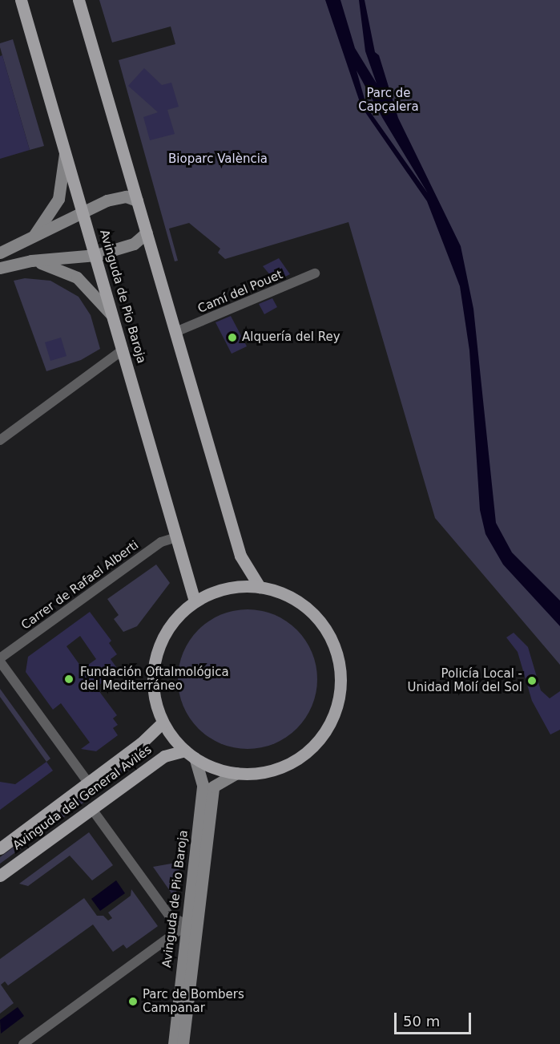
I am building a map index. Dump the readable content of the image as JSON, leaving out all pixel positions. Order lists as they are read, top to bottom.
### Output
{
  "streets": {
    "main road": ["Avinguda de Pio Baroja", "Avinguda del General Avilés"],
    "street": ["Camí del Pouet", "Carrer de Rafael Alberti"]
  },
  "crossings": [
    ["Avinguda de Pio Baroja", "Carrer de Rafael Alberti"],
    ["Avinguda de Pio Baroja", "Avinguda del General Avilés"]
  ],
  "parks": ["Parc de Capçalera", "Bioparc València"],
  "places": [
    "Alquería del Rey",
    "Fundación Oftalmológica del Mediterráneo",
    "Policía Local - Unidad Molí del Sol",
    "Parc de Bombers Campanar"
  ],
  "scale_bar": "50 m"
}
